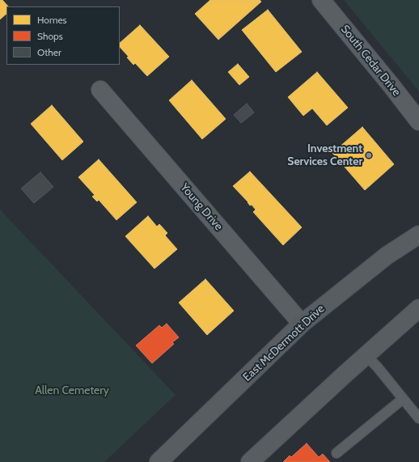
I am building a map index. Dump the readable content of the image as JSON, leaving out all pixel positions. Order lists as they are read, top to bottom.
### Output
{
  "streets": {
    "main road": ["East McDermott Drive"],
    "street": ["South Cedar Drive", "Young Drive"]
  },
  "crossings": [
    ["Young Drive", "East McDermott Drive"]
  ],
  "parks": ["Allen Cemetery"],
  "places": ["Investment Services Center"],
  "legend": ["Homes", "Shops", "Other"]
}
